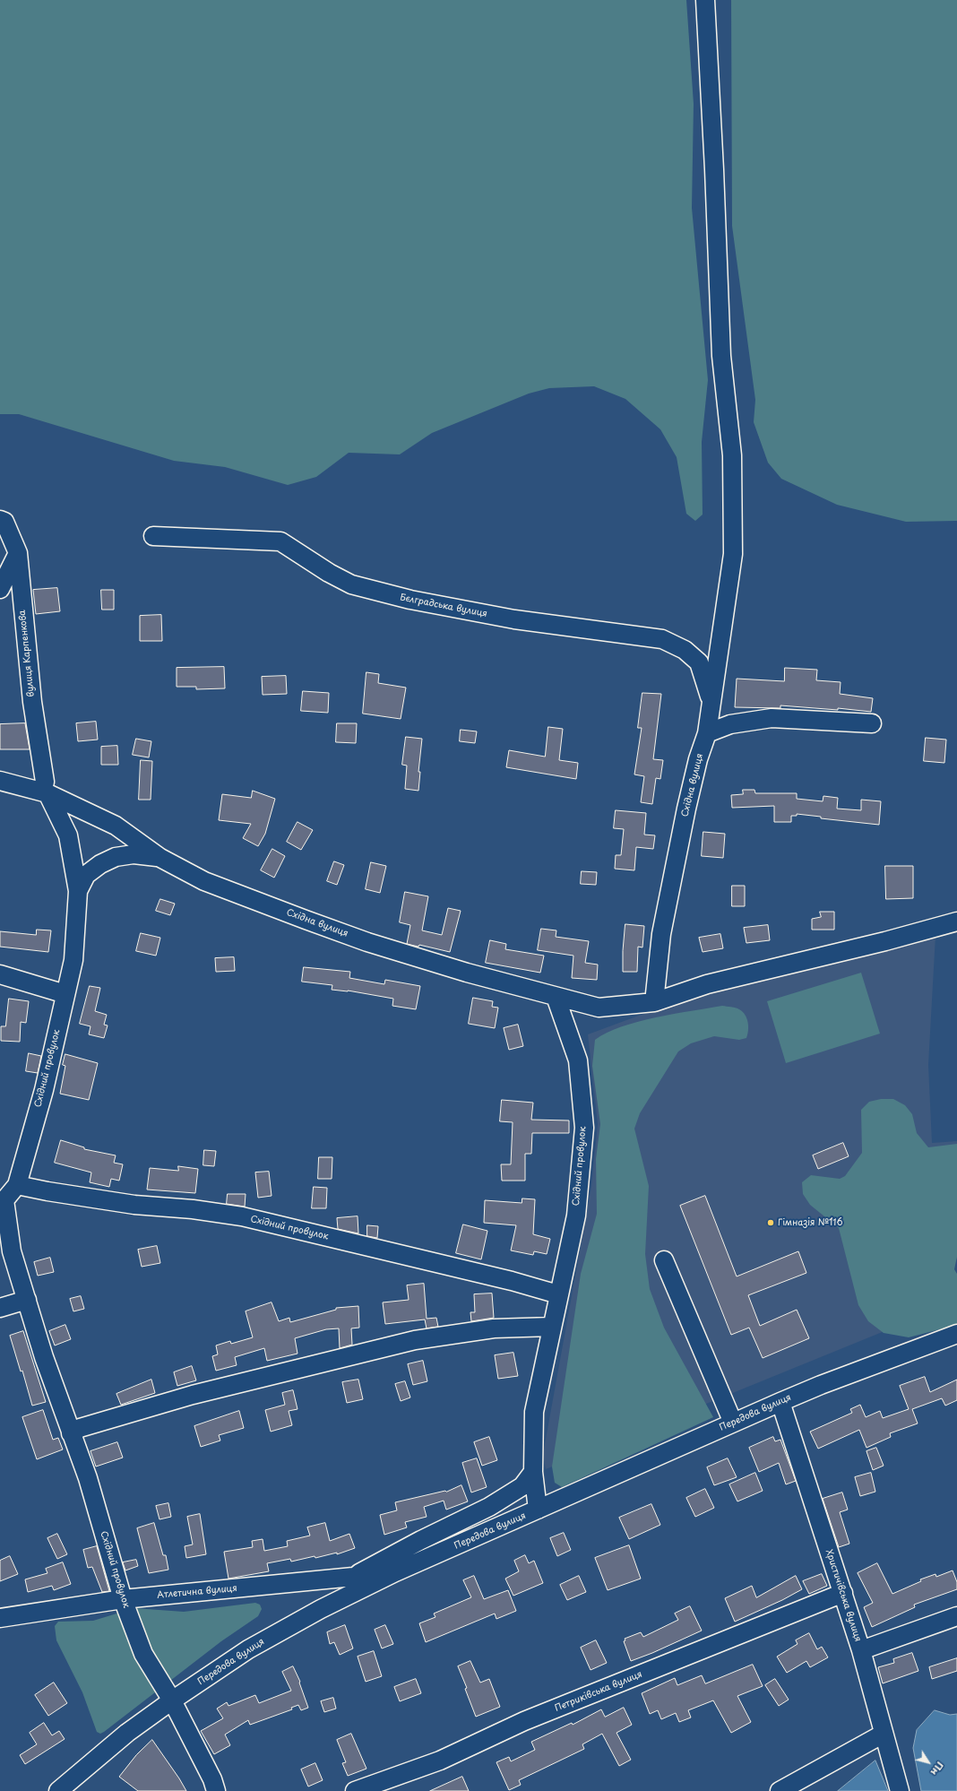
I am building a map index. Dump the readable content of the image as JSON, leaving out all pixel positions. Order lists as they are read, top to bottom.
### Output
{
  "streets": {
    "street": [
      "Бєлградська вулиця",
      "вулиця Карпенкова",
      "Східна вулиця",
      "Східний провулок",
      "Передова вулиця",
      "Атлетична вулиця",
      "Христичівська вулиця",
      "Петриківська вулиця"
    ]
  },
  "crossings": [
    ["Бєлградська вулиця", "Східна вулиця"],
    ["вулиця Карпенкова", "Східна вулиця"],
    ["вулиця Карпенкова", "Східний провулок"],
    ["Східна вулиця", "Східний провулок"],
    ["Східний провулок", "Передова вулиця"],
    ["Східний провулок", "Атлетична вулиця"],
    ["Передова вулиця", "Атлетична вулиця"],
    ["Передова вулиця", "Христичівська вулиця"],
    ["Христичівська вулиця", "Петриківська вулиця"]
  ],
  "places": ["Гімназія №116"],
  "north": "bottom right"
}
